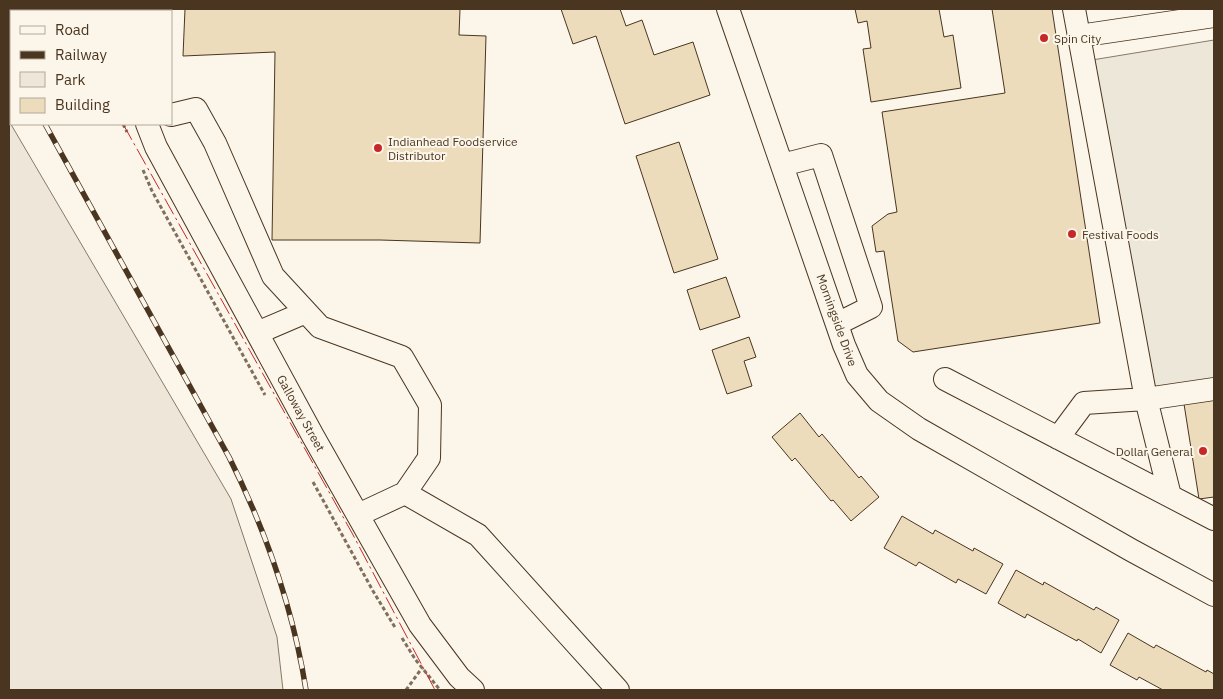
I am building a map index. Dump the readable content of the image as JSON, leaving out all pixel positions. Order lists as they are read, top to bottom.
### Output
{
  "streets": {
    "street": ["Morningside Drive", "Galloway Street"]
  },
  "places": [
    "Spin City",
    "Indianhead Foodservice Distributor",
    "Festival Foods",
    "Dollar General"
  ],
  "legend": [
    "Road",
    "Railway",
    "Park",
    "Building"
  ]
}
